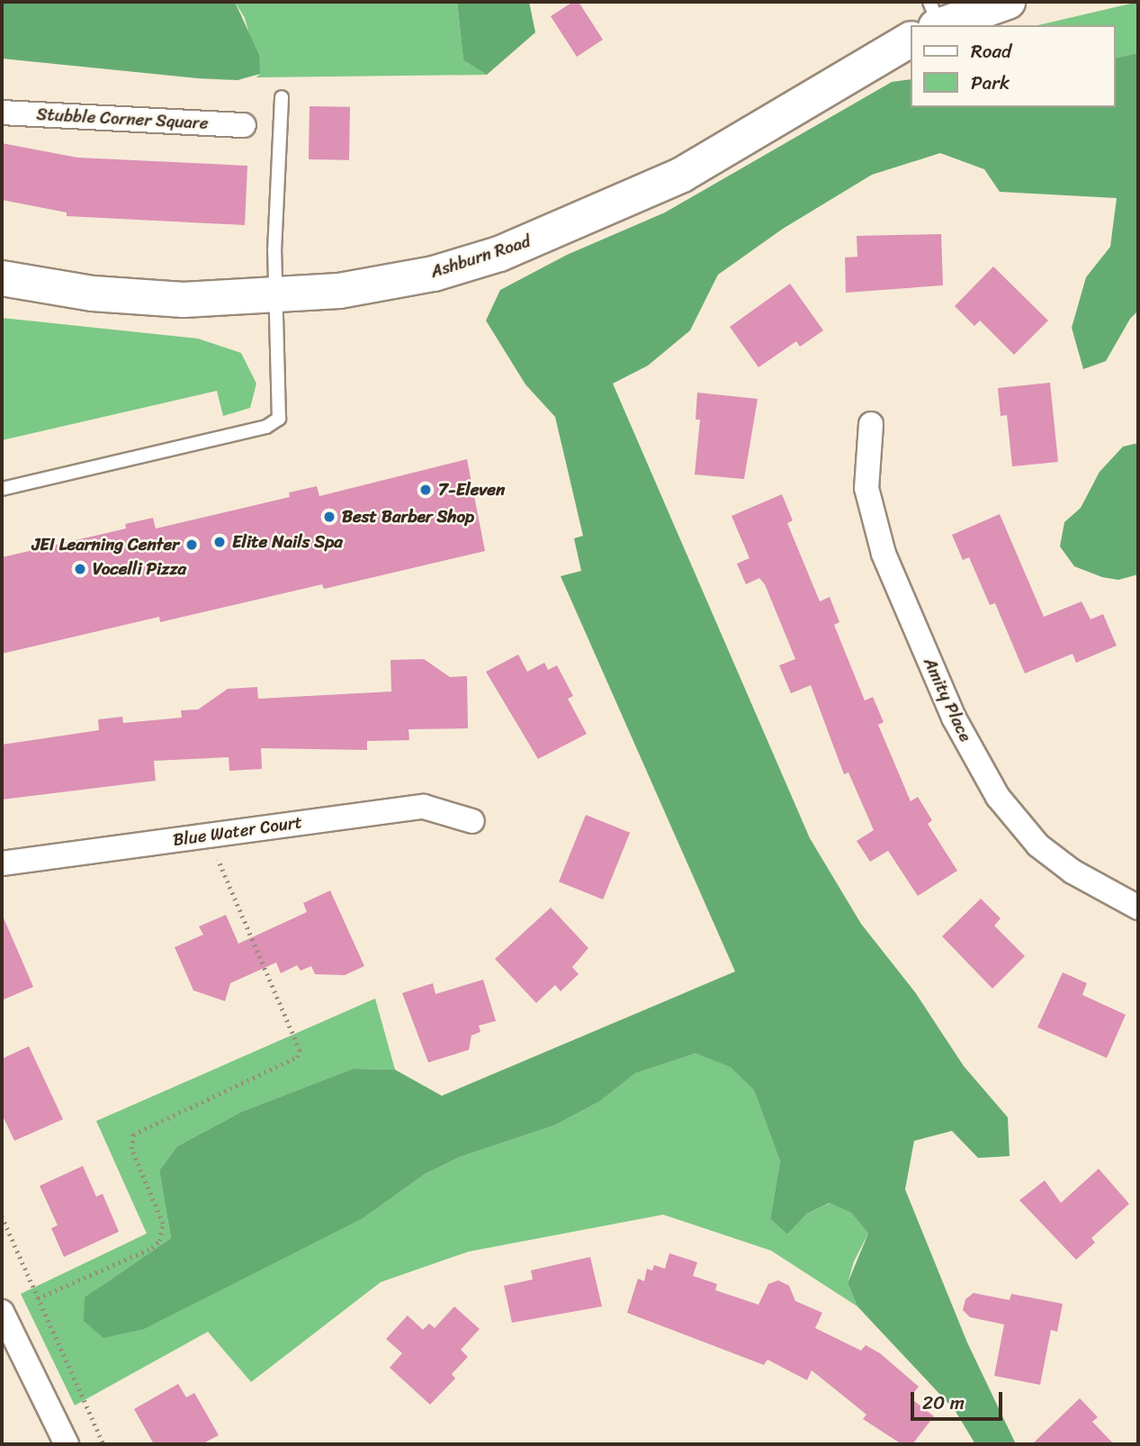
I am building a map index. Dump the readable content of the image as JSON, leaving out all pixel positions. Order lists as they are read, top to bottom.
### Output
{
  "streets": {
    "main road": ["Ashburn Road"],
    "street": ["Stubble Corner Square", "Amity Place", "Blue Water Court"]
  },
  "places": [
    "7-Eleven",
    "Best Barber Shop",
    "Elite Nails Spa",
    "JEI Learning Center",
    "Vocelli Pizza"
  ],
  "legend": ["Road", "Park"],
  "scale_bar": "20 m"
}
